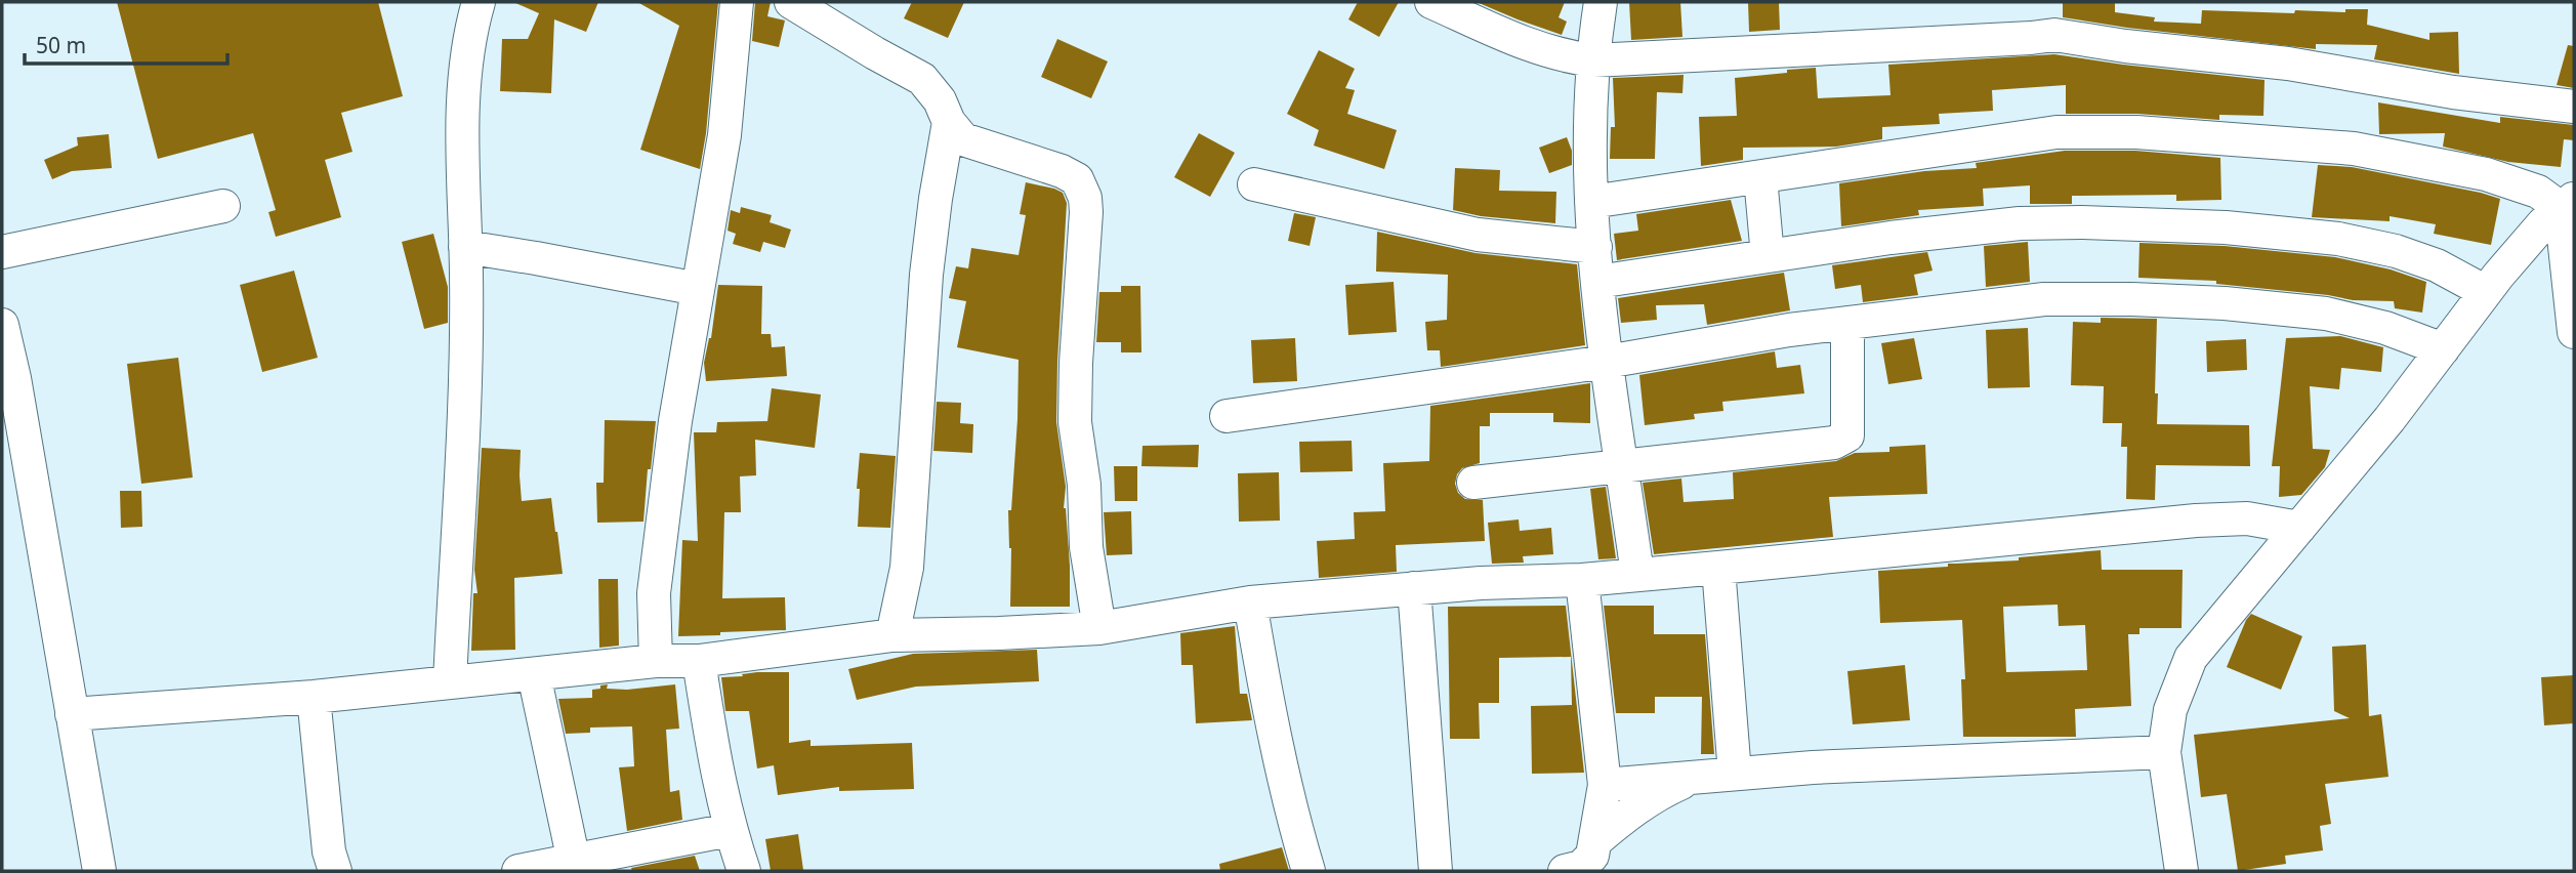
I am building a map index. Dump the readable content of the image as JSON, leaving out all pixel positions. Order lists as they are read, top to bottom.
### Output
{
  "scale_bar": "50 m"
}
